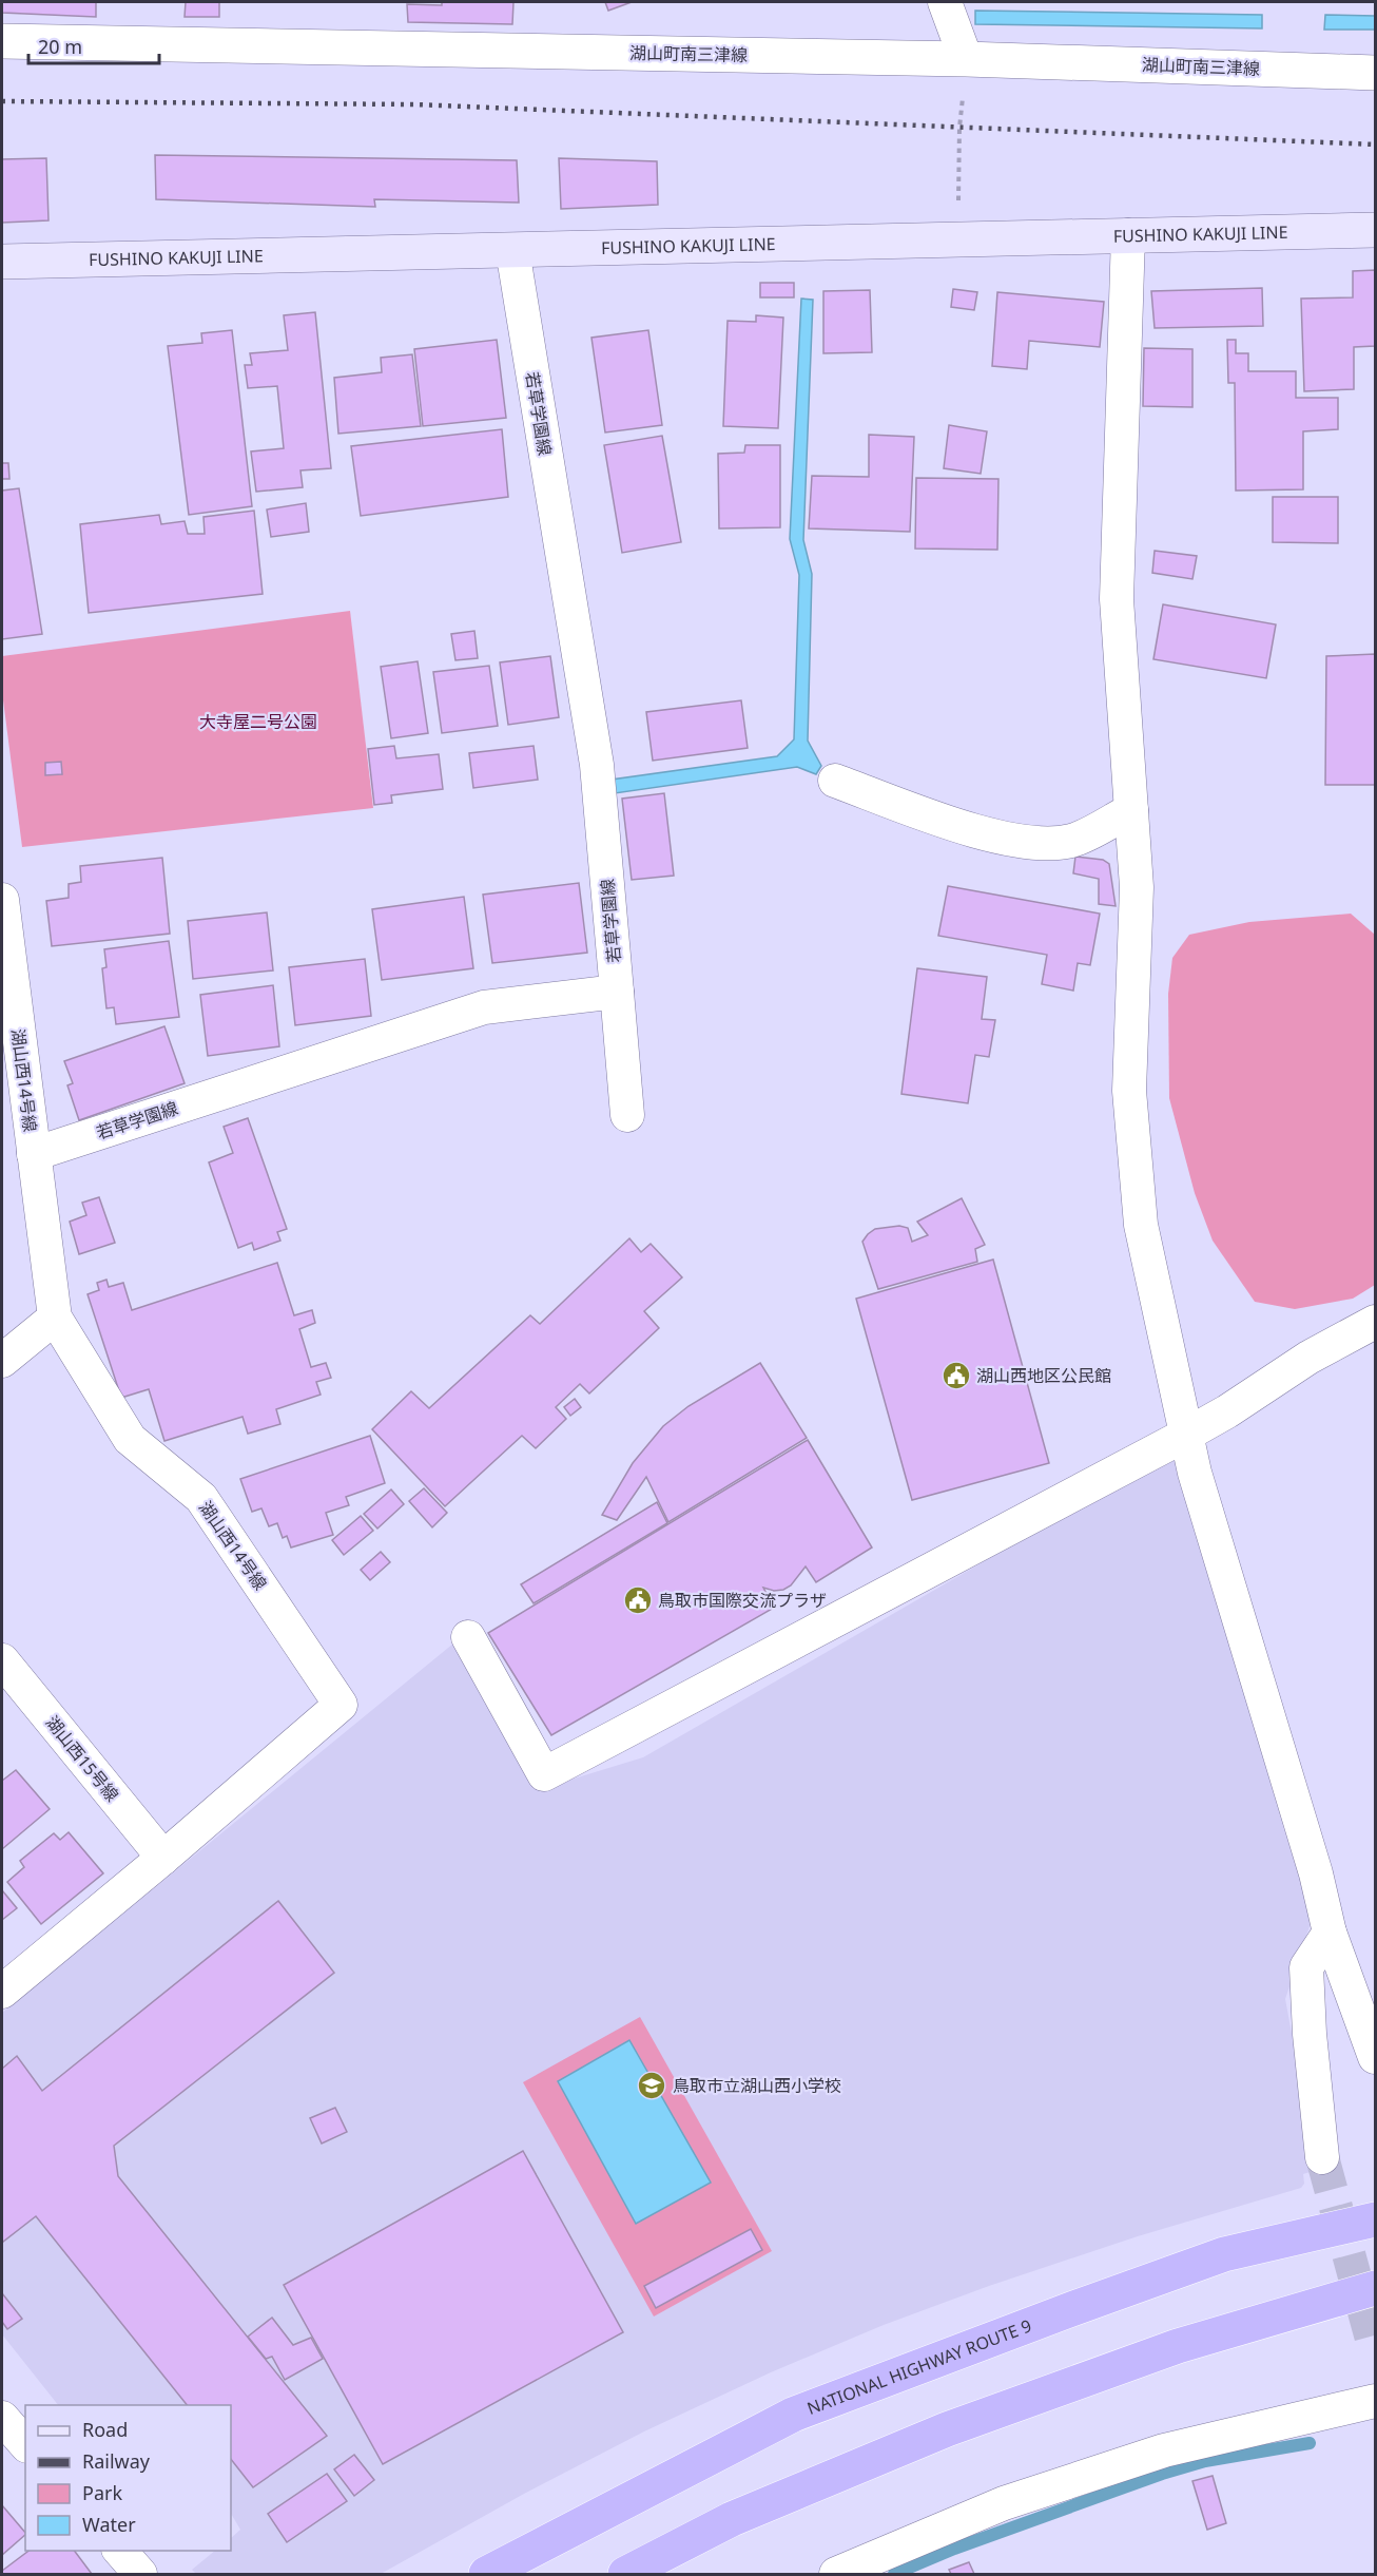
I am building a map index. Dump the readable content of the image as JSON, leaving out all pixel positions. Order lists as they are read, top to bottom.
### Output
{
  "streets": {
    "highway": ["NATIONAL HIGHWAY ROUTE 9"],
    "main road": ["FUSHINO KAKUJI LINE"],
    "street": [
      "湖山町南三津線",
      "若草学園線",
      "湖山西14号線",
      "湖山西15号線"
    ]
  },
  "crossings": [
    ["FUSHINO KAKUJI LINE", "若草学園線"],
    ["若草学園線", "湖山西14号線"],
    ["湖山西14号線", "湖山西15号線"]
  ],
  "parks": ["大寺屋二号公園"],
  "places": {
    "public building": ["湖山西地区公民館", "鳥取市国際交流プラザ"],
    "school or university": ["鳥取市立湖山西小学校"]
  },
  "legend": [
    "Road",
    "Railway",
    "Park",
    "Water"
  ],
  "scale_bar": "20 m"
}
